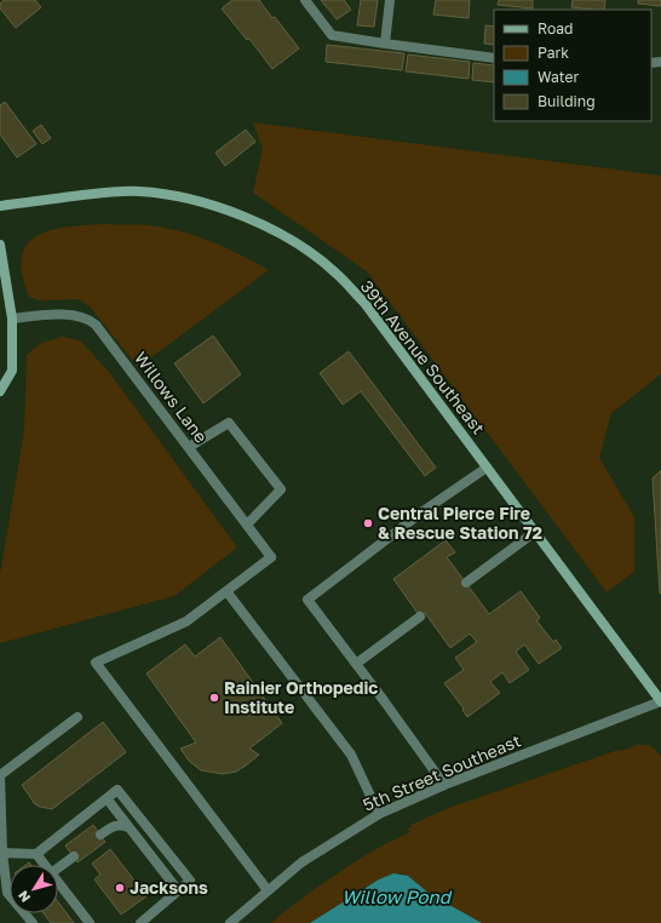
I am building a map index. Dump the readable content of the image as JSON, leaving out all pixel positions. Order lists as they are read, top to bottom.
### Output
{
  "streets": {
    "main road": ["39th Avenue Southeast"],
    "street": ["Willows Lane", "5th Street Southeast"]
  },
  "crossings": [
    ["39th Avenue Southeast", "5th Street Southeast"]
  ],
  "water": ["Willow Pond"],
  "places": ["Central Pierce Fire & Rescue Station 72", "Rainier Orthopedic Institute", "Jacksons"],
  "legend": [
    "Road",
    "Park",
    "Water",
    "Building"
  ],
  "north": "bottom left"
}
